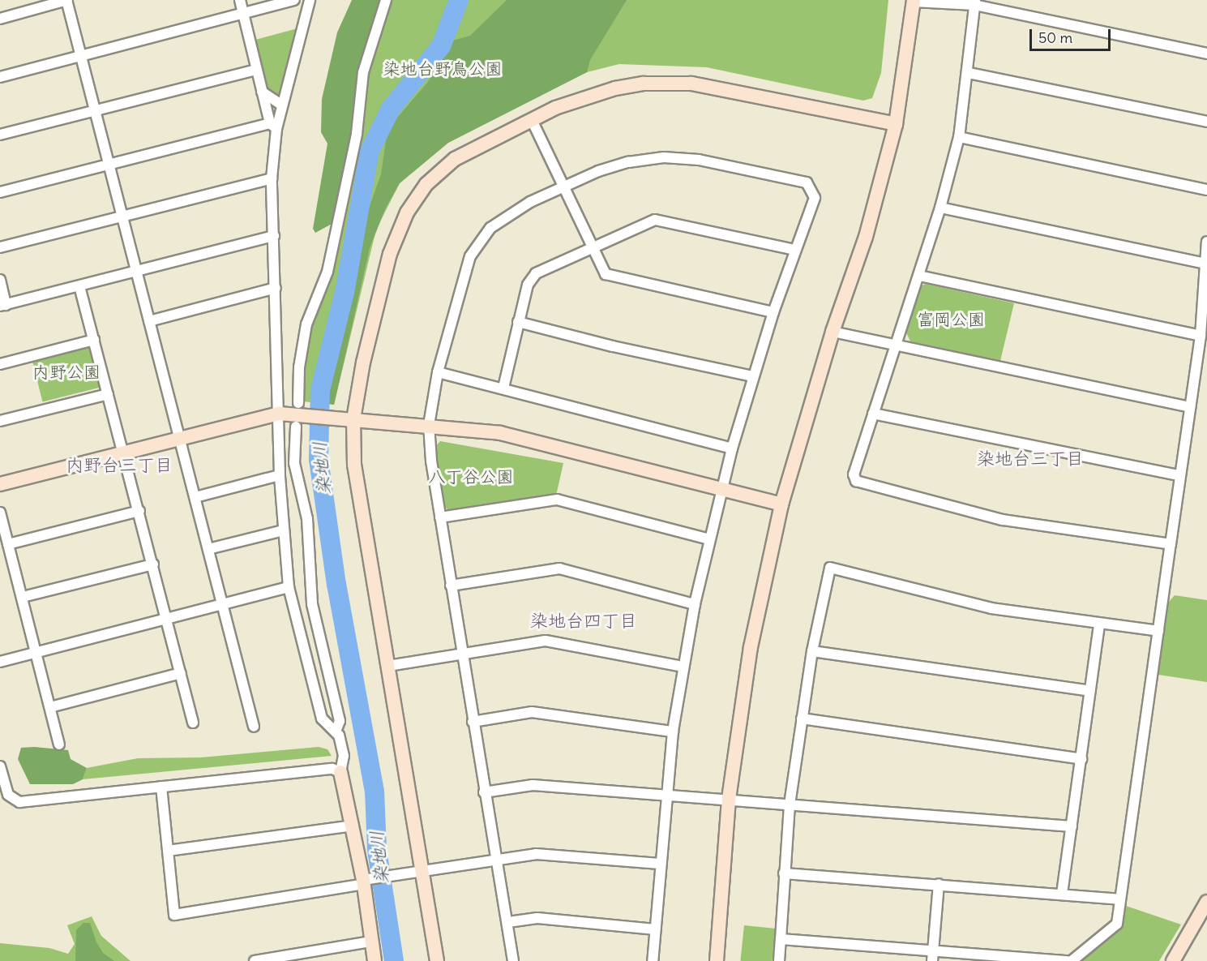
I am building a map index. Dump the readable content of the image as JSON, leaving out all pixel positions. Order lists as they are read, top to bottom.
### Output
{
  "districts": ["染地台三丁目", "内野台三丁目", "染地台四丁目"],
  "water": ["染地川"],
  "parks": [
    "染地台野鳥公園",
    "富岡公園",
    "内野公園",
    "八丁谷公園"
  ],
  "scale_bar": "50 m"
}
